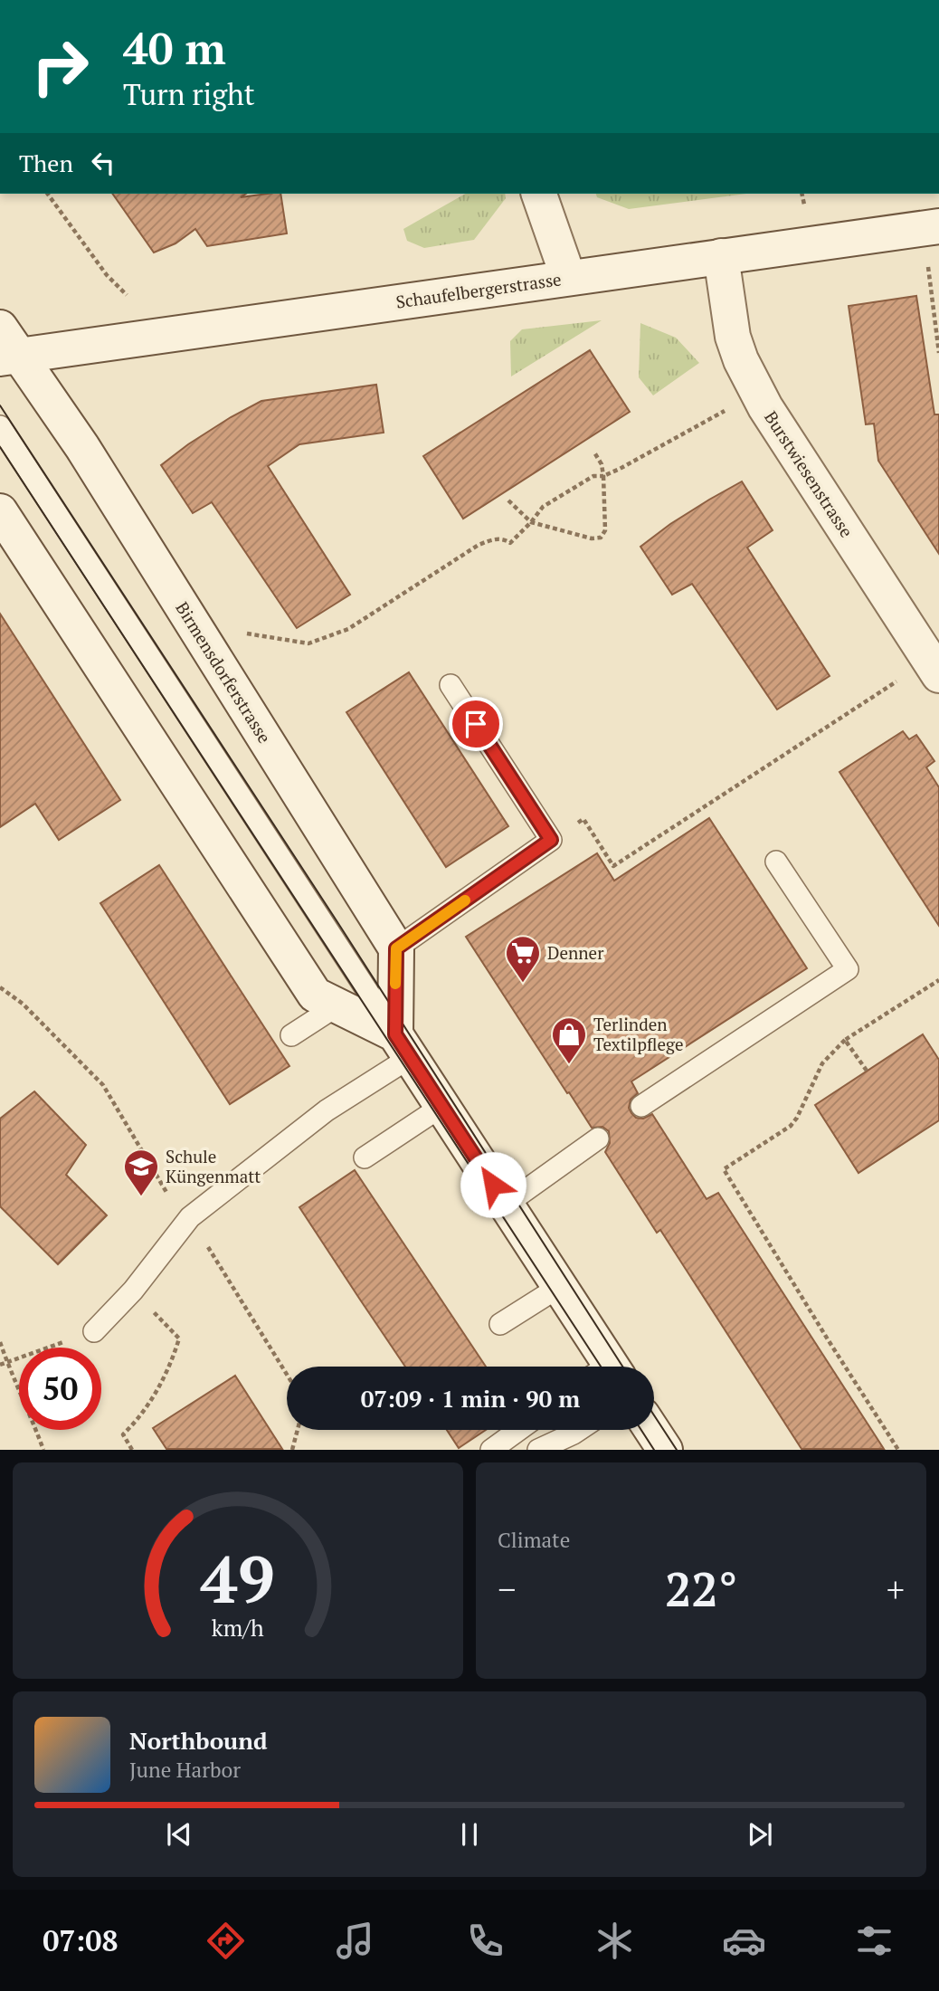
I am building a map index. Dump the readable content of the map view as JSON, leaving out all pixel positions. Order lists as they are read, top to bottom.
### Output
{
  "streets": {
    "main road": ["Schaufelbergerstrasse", "Burstwiesenstrasse", "Birmensdorferstrasse"]
  },
  "crossings": [
    ["Schaufelbergerstrasse", "Burstwiesenstrasse"],
    ["Schaufelbergerstrasse", "Birmensdorferstrasse"]
  ],
  "places": {
    "supermarket": ["Denner"],
    "shop": ["Terlinden Textilpflege"],
    "school or university": ["Schule Küngenmatt"]
  },
  "page": {
    "turn": ["40 m", "Turn right"],
    "then": "Then",
    "limit": "50",
    "trip": "07:09 · 1 min · 90 m",
    "tile": "Climate",
    "heat": ["−", "22°", "+"],
    "song": ["Northbound", "June Harbor"],
    "tabs": "07:08",
    "gauge": ["49", "km/h"]
  }
}
